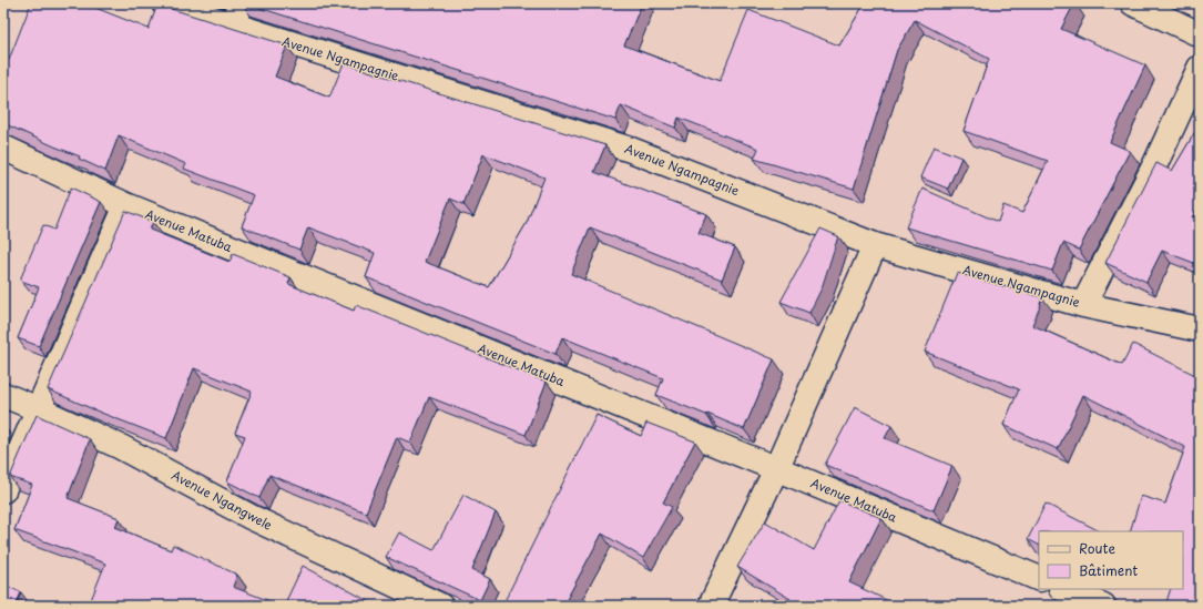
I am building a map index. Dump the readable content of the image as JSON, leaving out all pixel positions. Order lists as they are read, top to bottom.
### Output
{
  "streets": {
    "street": ["Avenue Ngampagnie", "Avenue Matuba", "Avenue Ngangwele"]
  },
  "legend": ["Route", "Bâtiment"]
}
